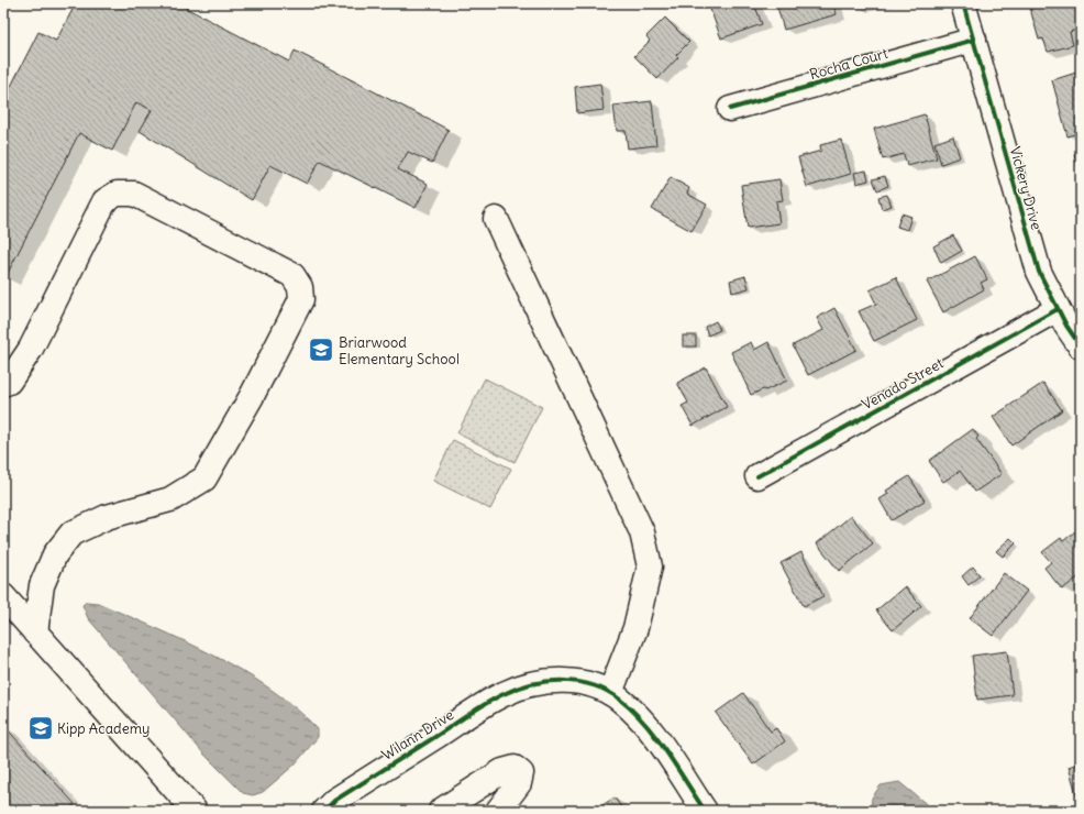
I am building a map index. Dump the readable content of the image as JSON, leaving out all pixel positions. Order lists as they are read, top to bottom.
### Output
{
  "streets": {
    "street": [
      "Rocha Court",
      "Vickery Drive",
      "Venado Street",
      "Wilann Drive"
    ]
  },
  "crossings": [
    ["Rocha Court", "Vickery Drive"],
    ["Vickery Drive", "Venado Street"]
  ],
  "places": {
    "school or university": ["Briarwood Elementary School", "Kipp Academy"]
  }
}
